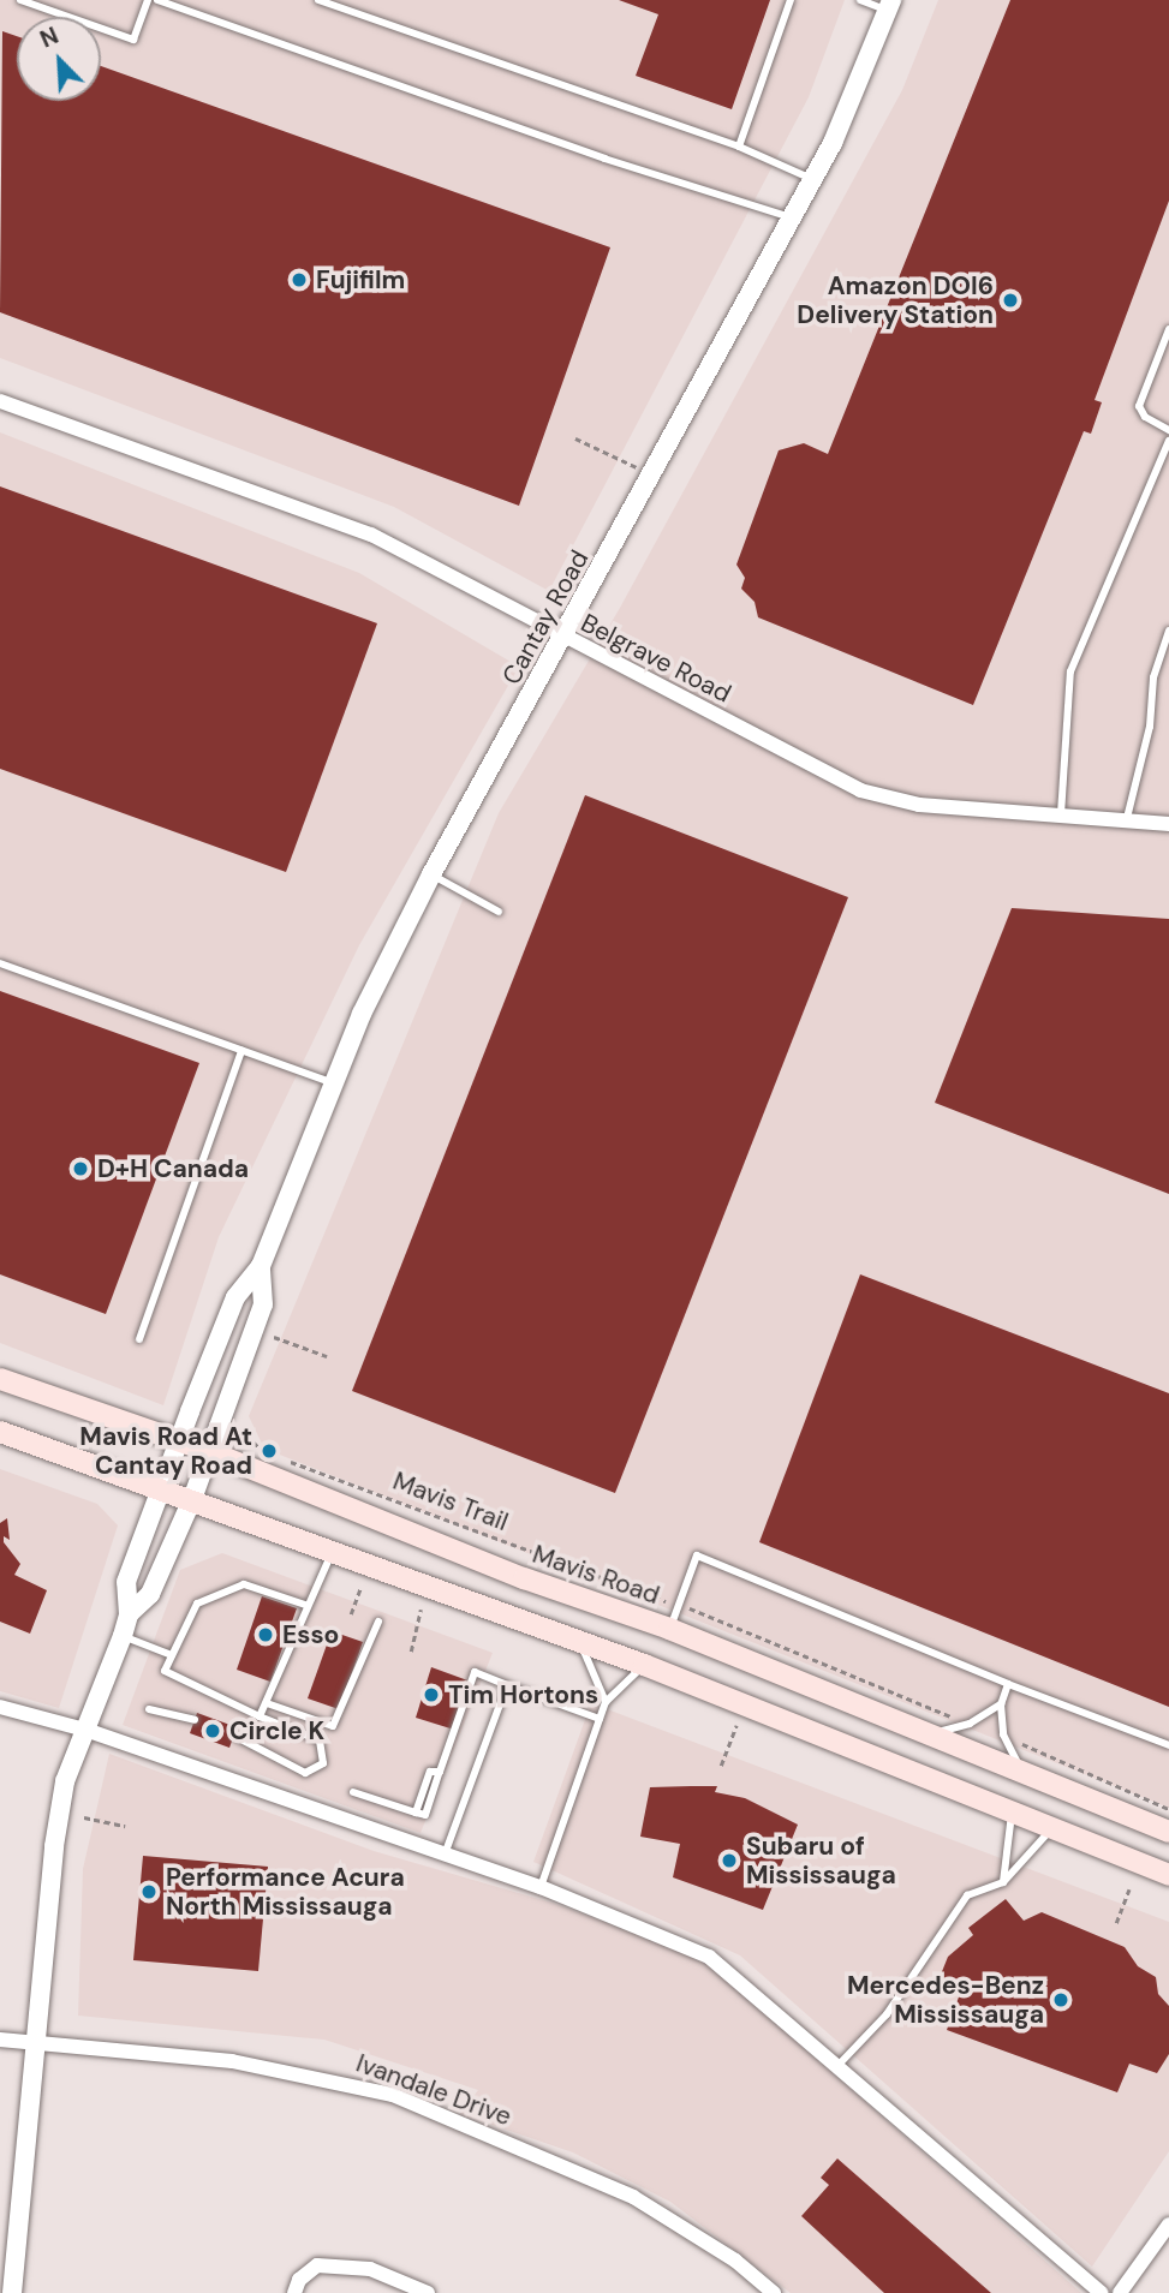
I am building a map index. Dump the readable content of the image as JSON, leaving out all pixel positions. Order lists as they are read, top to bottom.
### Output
{
  "streets": {
    "main road": ["Mavis Road"],
    "street": ["Cantay Road", "Belgrave Road", "Ivandale Drive"],
    "path": ["Mavis Trail"]
  },
  "crossings": [
    ["Cantay Road", "Belgrave Road"],
    ["Cantay Road", "Mavis Road"]
  ],
  "places": [
    "Fujifilm",
    "Amazon DOI6 Delivery Station",
    "D+H Canada",
    "Mavis Road At Cantay Road",
    "Esso",
    "Tim Hortons",
    "Circle K",
    "Subaru of Mississauga",
    "Performance Acura North Mississauga",
    "Mercedes-Benz Mississauga"
  ],
  "north": "top left"
}
